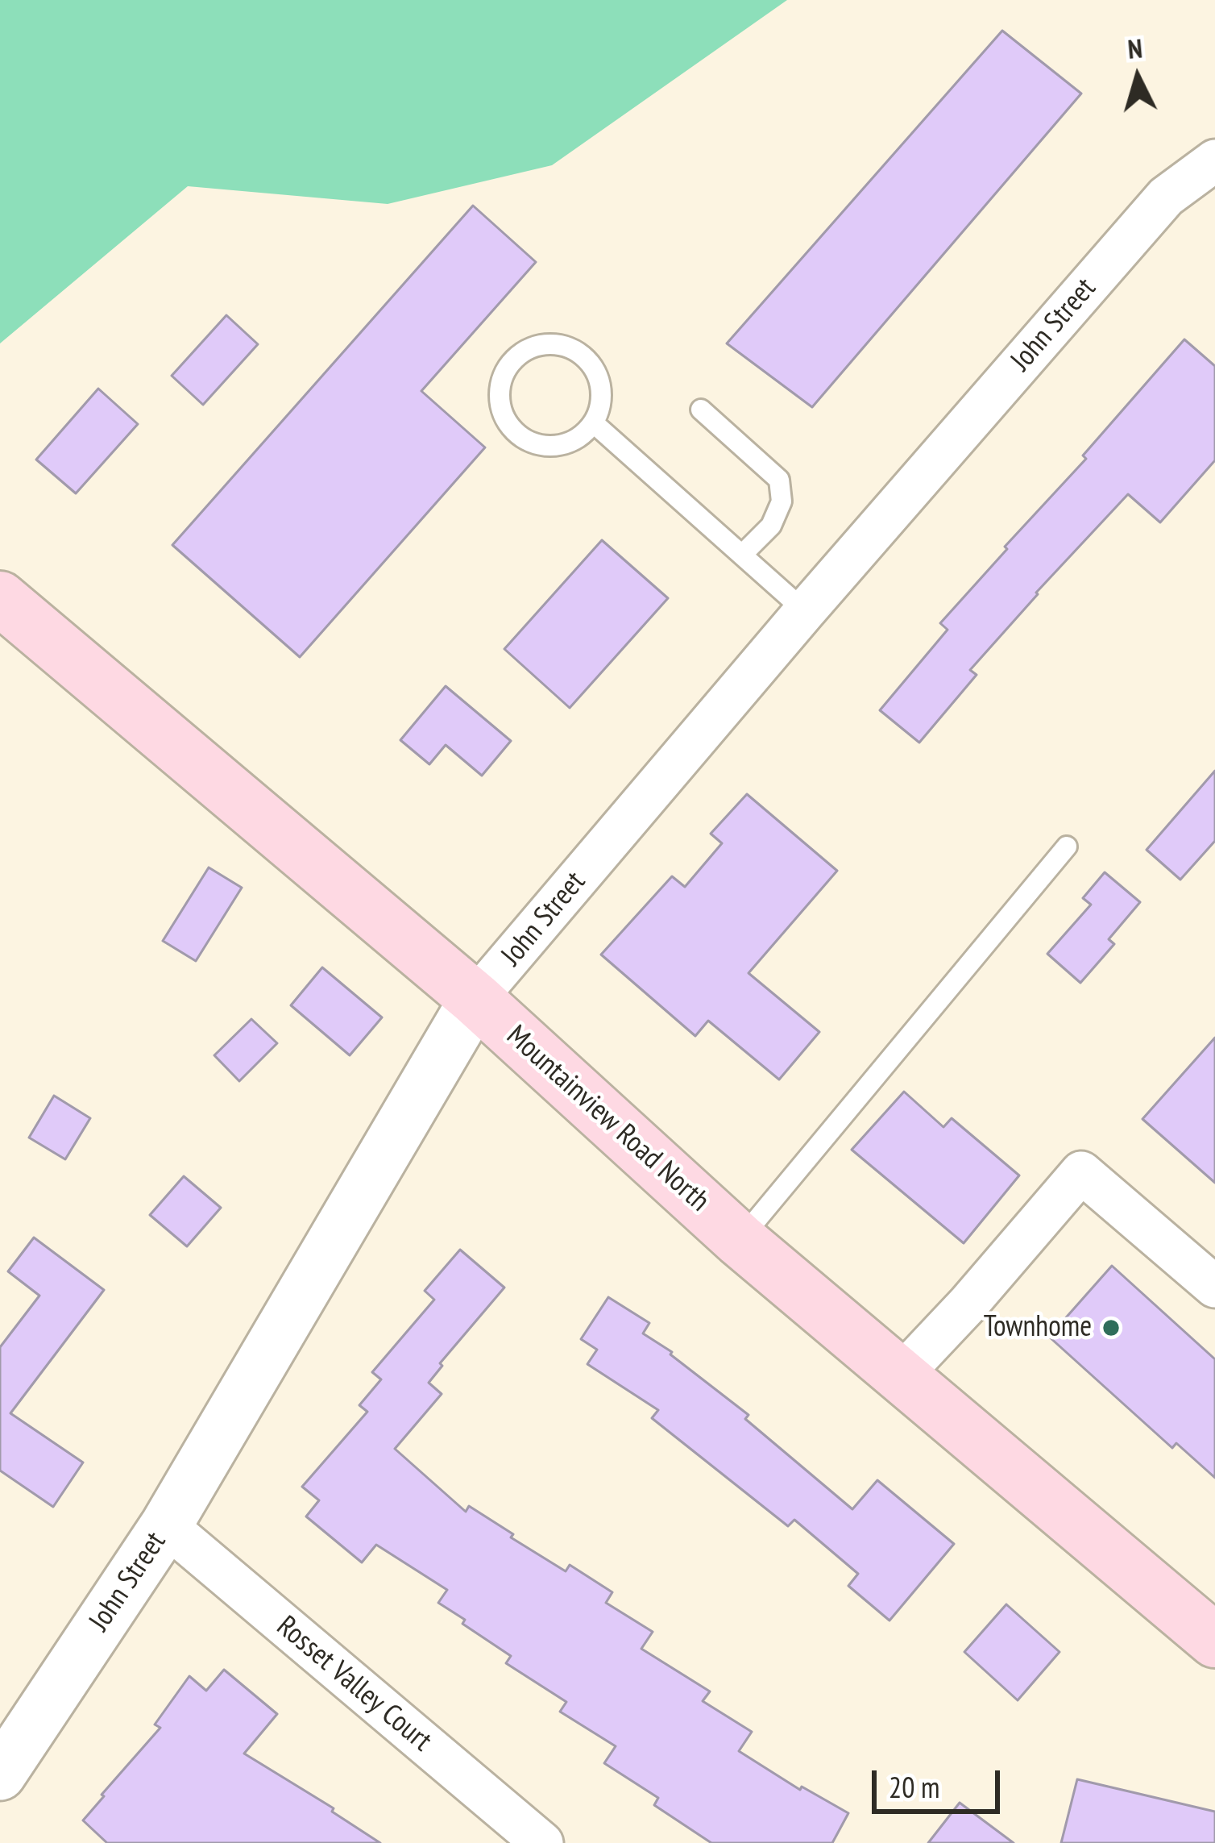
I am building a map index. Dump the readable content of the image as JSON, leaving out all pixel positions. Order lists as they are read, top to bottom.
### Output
{
  "streets": {
    "main road": ["Mountainview Road North"],
    "street": ["John Street", "Rosset Valley Court"]
  },
  "crossings": [
    ["John Street", "Mountainview Road North"],
    ["John Street", "Rosset Valley Court"]
  ],
  "places": ["Townhome"],
  "scale_bar": "20 m",
  "north": "top"
}
